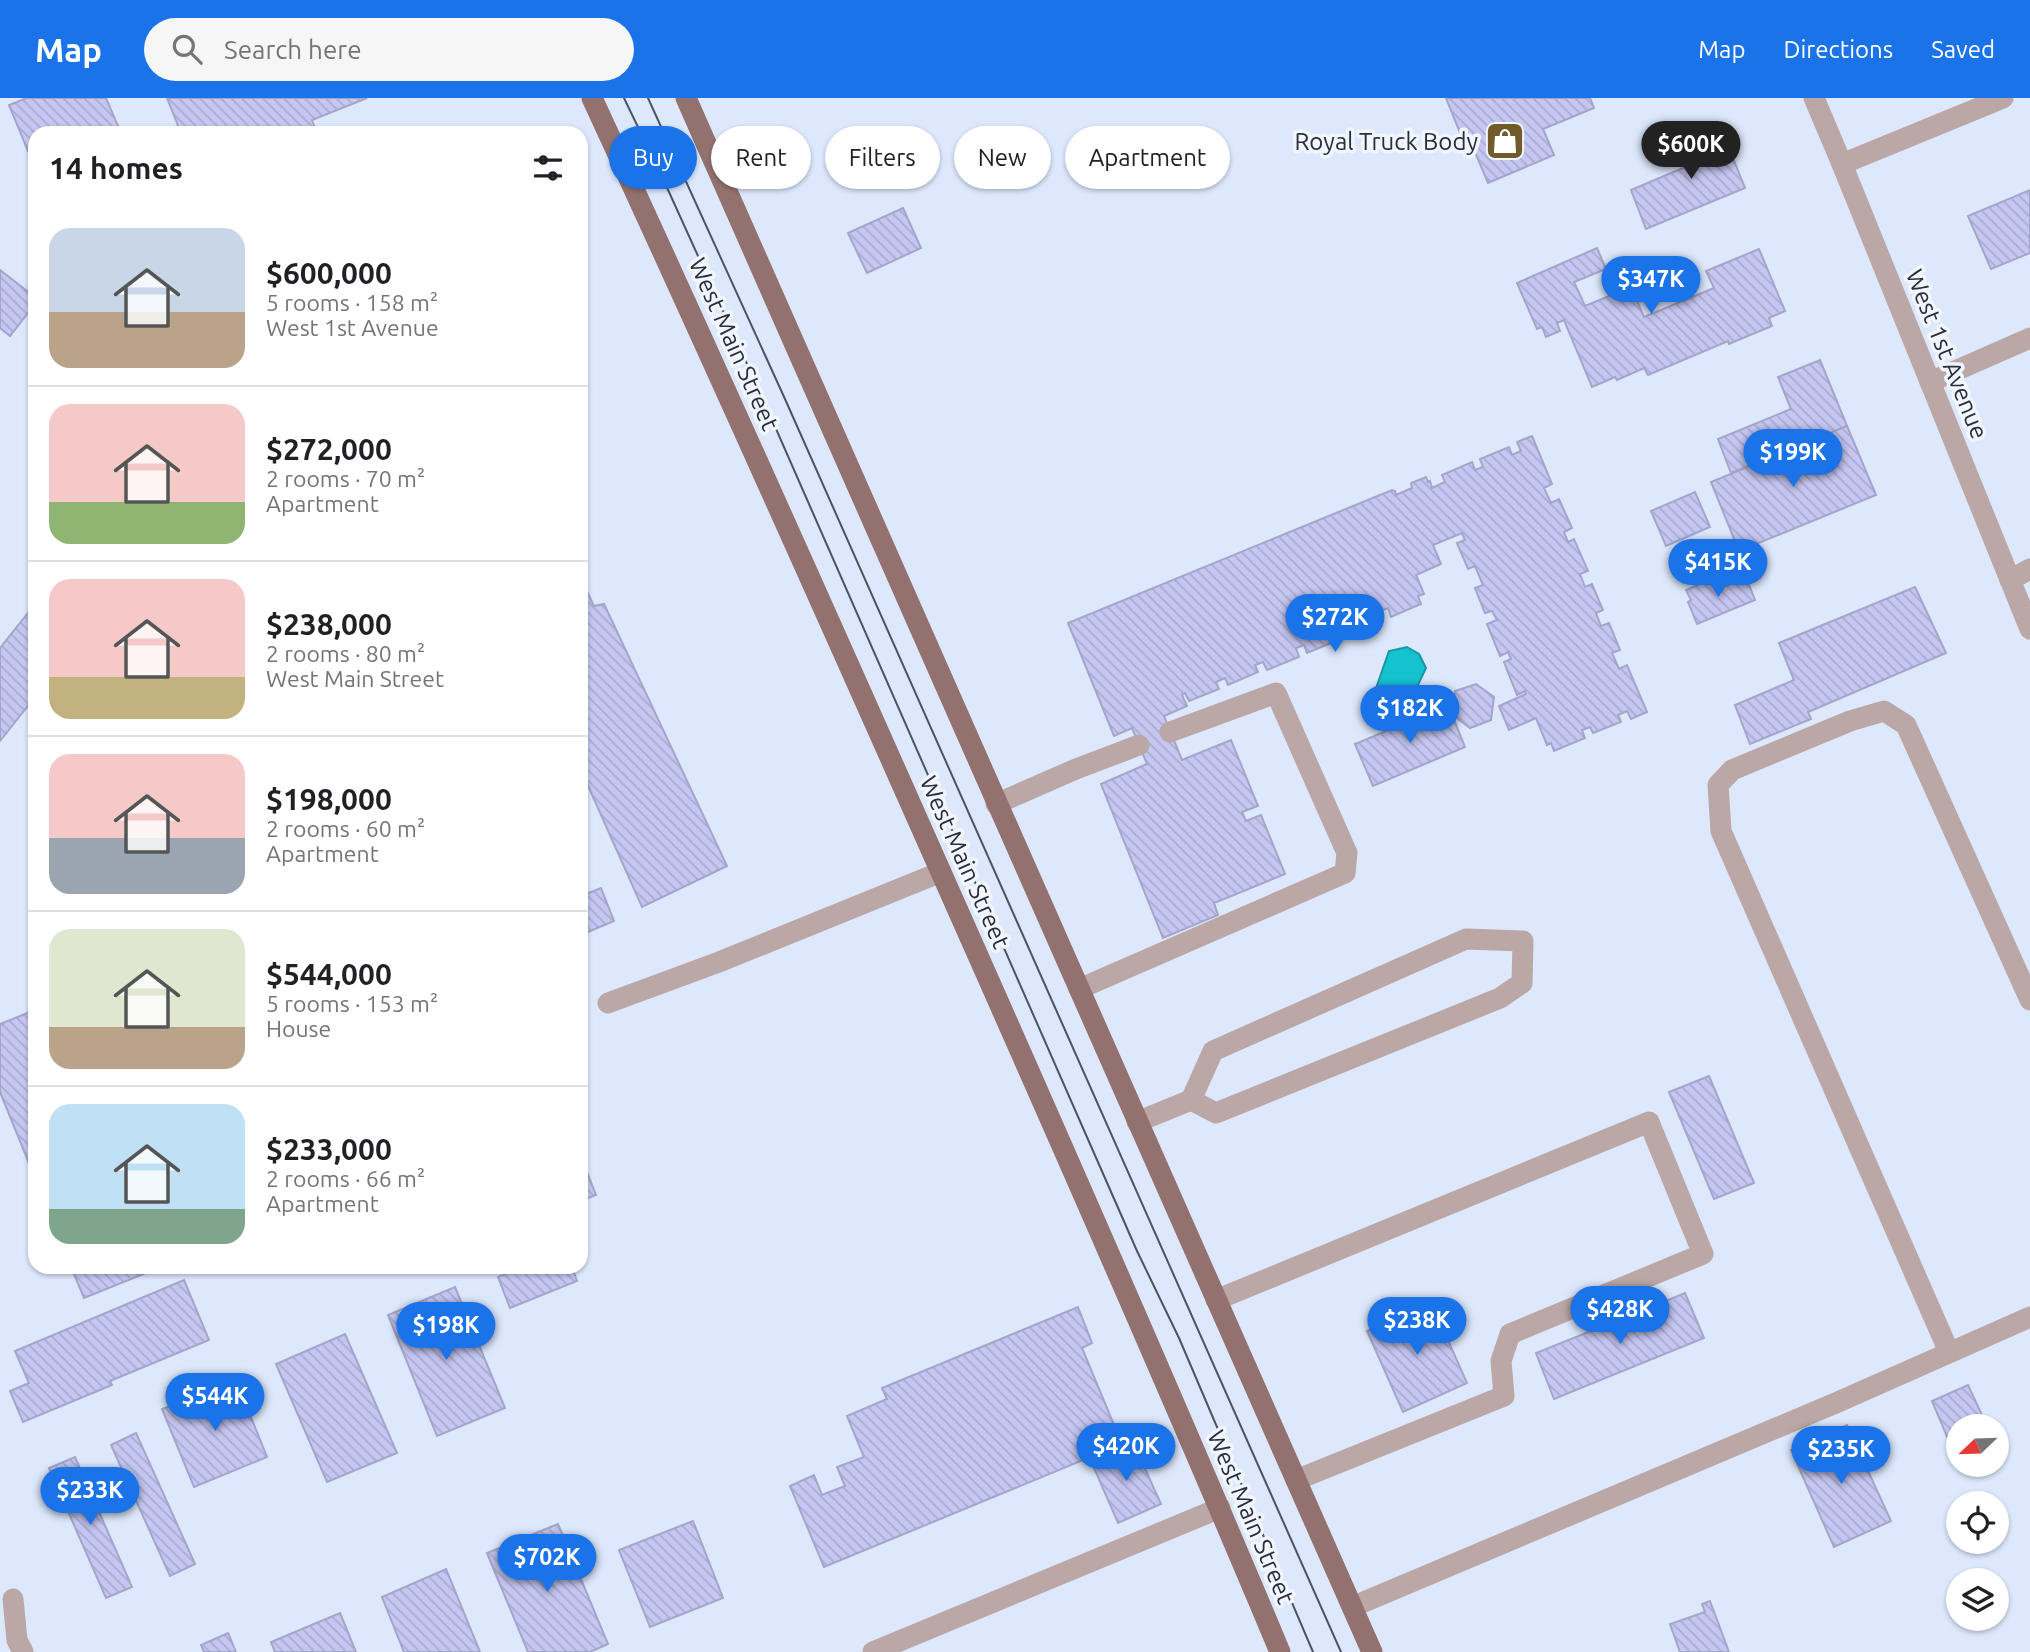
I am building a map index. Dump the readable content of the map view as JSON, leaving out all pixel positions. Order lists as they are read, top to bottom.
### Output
{
  "streets": {
    "main road": ["West Main Street"],
    "street": ["West 1st Avenue"]
  },
  "places": {
    "shop": ["Royal Truck Body"]
  },
  "north": "bottom left",
  "page": {
    "header": "Map",
    "search": "Search here",
    "nav": ["Map", "Directions", "Saved"],
    "price": [
      "$600K",
      "$347K",
      "$199K",
      "$415K",
      "$272K",
      "$182K",
      "$428K",
      "$238K",
      "$198K",
      "$544K",
      "$420K",
      "$235K",
      "$233K",
      "$702K"
    ],
    "chip": [
      "Buy",
      "Rent",
      "Filters",
      "New",
      "Apartment"
    ],
    "heading": "14 homes",
    "list": [
      {
        "name": "$600,000",
        "note": "5 rooms · 158 m² · West 1st Avenue"
      },
      {
        "name": "$272,000",
        "note": "2 rooms · 70 m² · Apartment"
      },
      {
        "name": "$238,000",
        "note": "2 rooms · 80 m² · West Main Street"
      },
      {
        "name": "$198,000",
        "note": "2 rooms · 60 m² · Apartment"
      },
      {
        "name": "$544,000",
        "note": "5 rooms · 153 m² · House"
      },
      {
        "name": "$233,000",
        "note": "2 rooms · 66 m² · Apartment"
      }
    ]
  }
}
